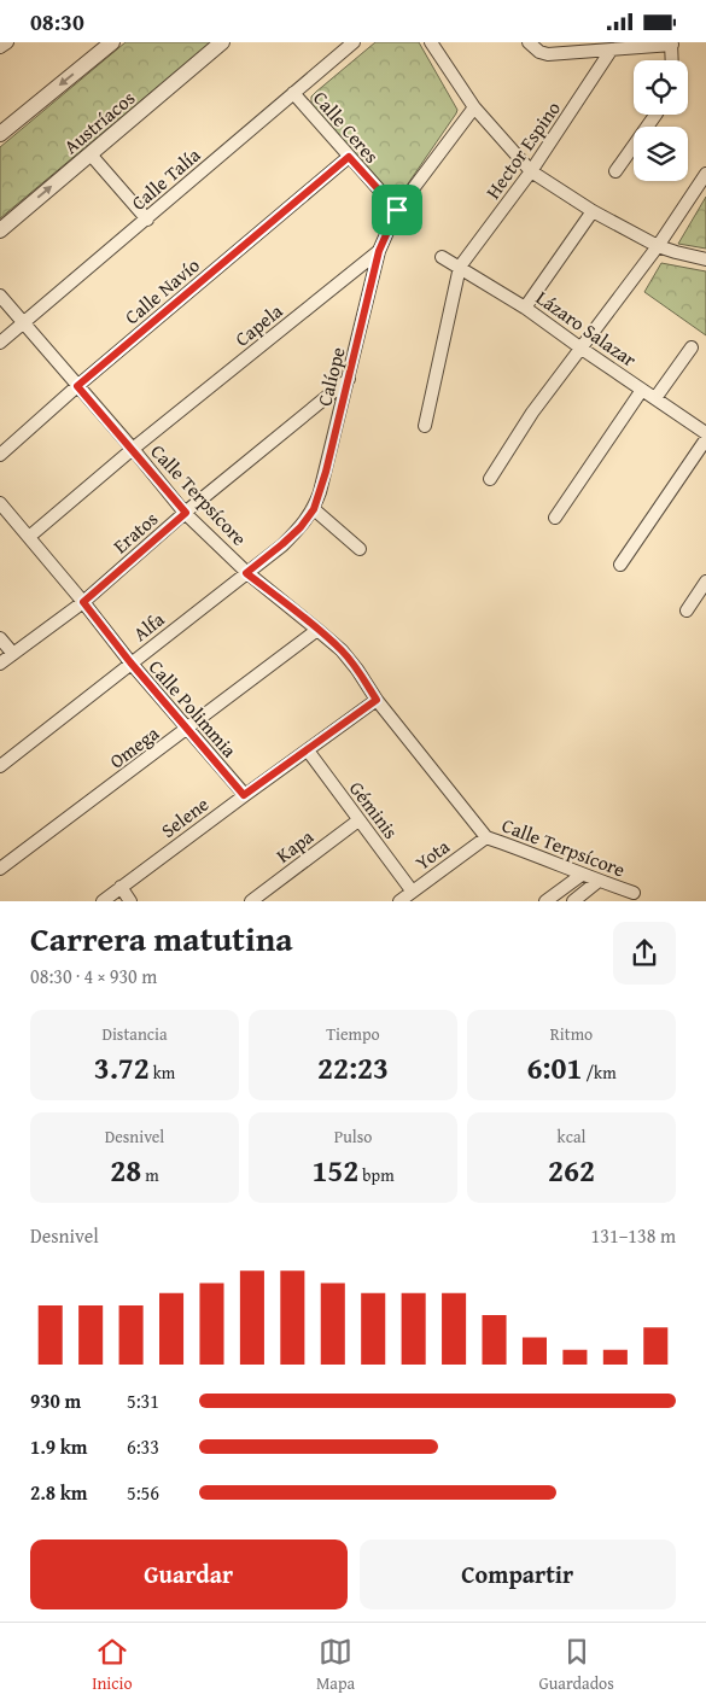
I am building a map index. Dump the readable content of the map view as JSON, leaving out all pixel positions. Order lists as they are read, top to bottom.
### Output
{
  "streets": {
    "street": [
      "Austríacos",
      "Calle Ceres",
      "Hector Espino",
      "Calle Talía",
      "Calle Navío",
      "Capela",
      "Lázaro Salazar",
      "Calíope",
      "Calle Terpsícore",
      "Eratos",
      "Alfa",
      "Calle Polimmia",
      "Omega",
      "Géminis",
      "Selene",
      "Kapa",
      "Yota"
    ]
  },
  "crossings": [
    ["Calle Ceres", "Calle Talía"],
    ["Calle Ceres", "Calle Navío"],
    ["Calle Ceres", "Capela"],
    ["Hector Espino", "Lázaro Salazar"],
    ["Calle Talía", "Calle Terpsícore"],
    ["Calle Navío", "Calle Terpsícore"],
    ["Capela", "Calíope"],
    ["Capela", "Calle Terpsícore"],
    ["Capela", "Calle Polimmia"],
    ["Calíope", "Eratos"],
    ["Calíope", "Alfa"],
    ["Calle Terpsícore", "Eratos"],
    ["Calle Terpsícore", "Alfa"],
    ["Calle Terpsícore", "Omega"],
    ["Calle Terpsícore", "Selene"],
    ["Calle Terpsícore", "Yota"],
    ["Eratos", "Calle Polimmia"],
    ["Alfa", "Calle Polimmia"],
    ["Calle Polimmia", "Omega"],
    ["Calle Polimmia", "Selene"],
    ["Géminis", "Selene"],
    ["Géminis", "Kapa"],
    ["Géminis", "Yota"]
  ],
  "page": {
    "status": "08:30",
    "heading": ["Carrera matutina", "08:30 · 4 × 930 m"],
    "stats": [
      ["Distancia", "3.72 km"],
      ["Tiempo", "22:23"],
      ["Ritmo", "6:01 /km"],
      ["Desnivel", "28 m"],
      ["Pulso", "152 bpm"],
      ["kcal", "262"]
    ],
    "chart": ["Desnivel", "131–138 m"],
    "list": [
      {
        "name": "930 m",
        "note": "5:31"
      },
      {
        "name": "1.9 km",
        "note": "6:33"
      },
      {
        "name": "2.8 km",
        "note": "5:56"
      }
    ],
    "buttons": ["Guardar", "Compartir"],
    "tabs": ["Inicio", "Mapa", "Guardados"]
  }
}
